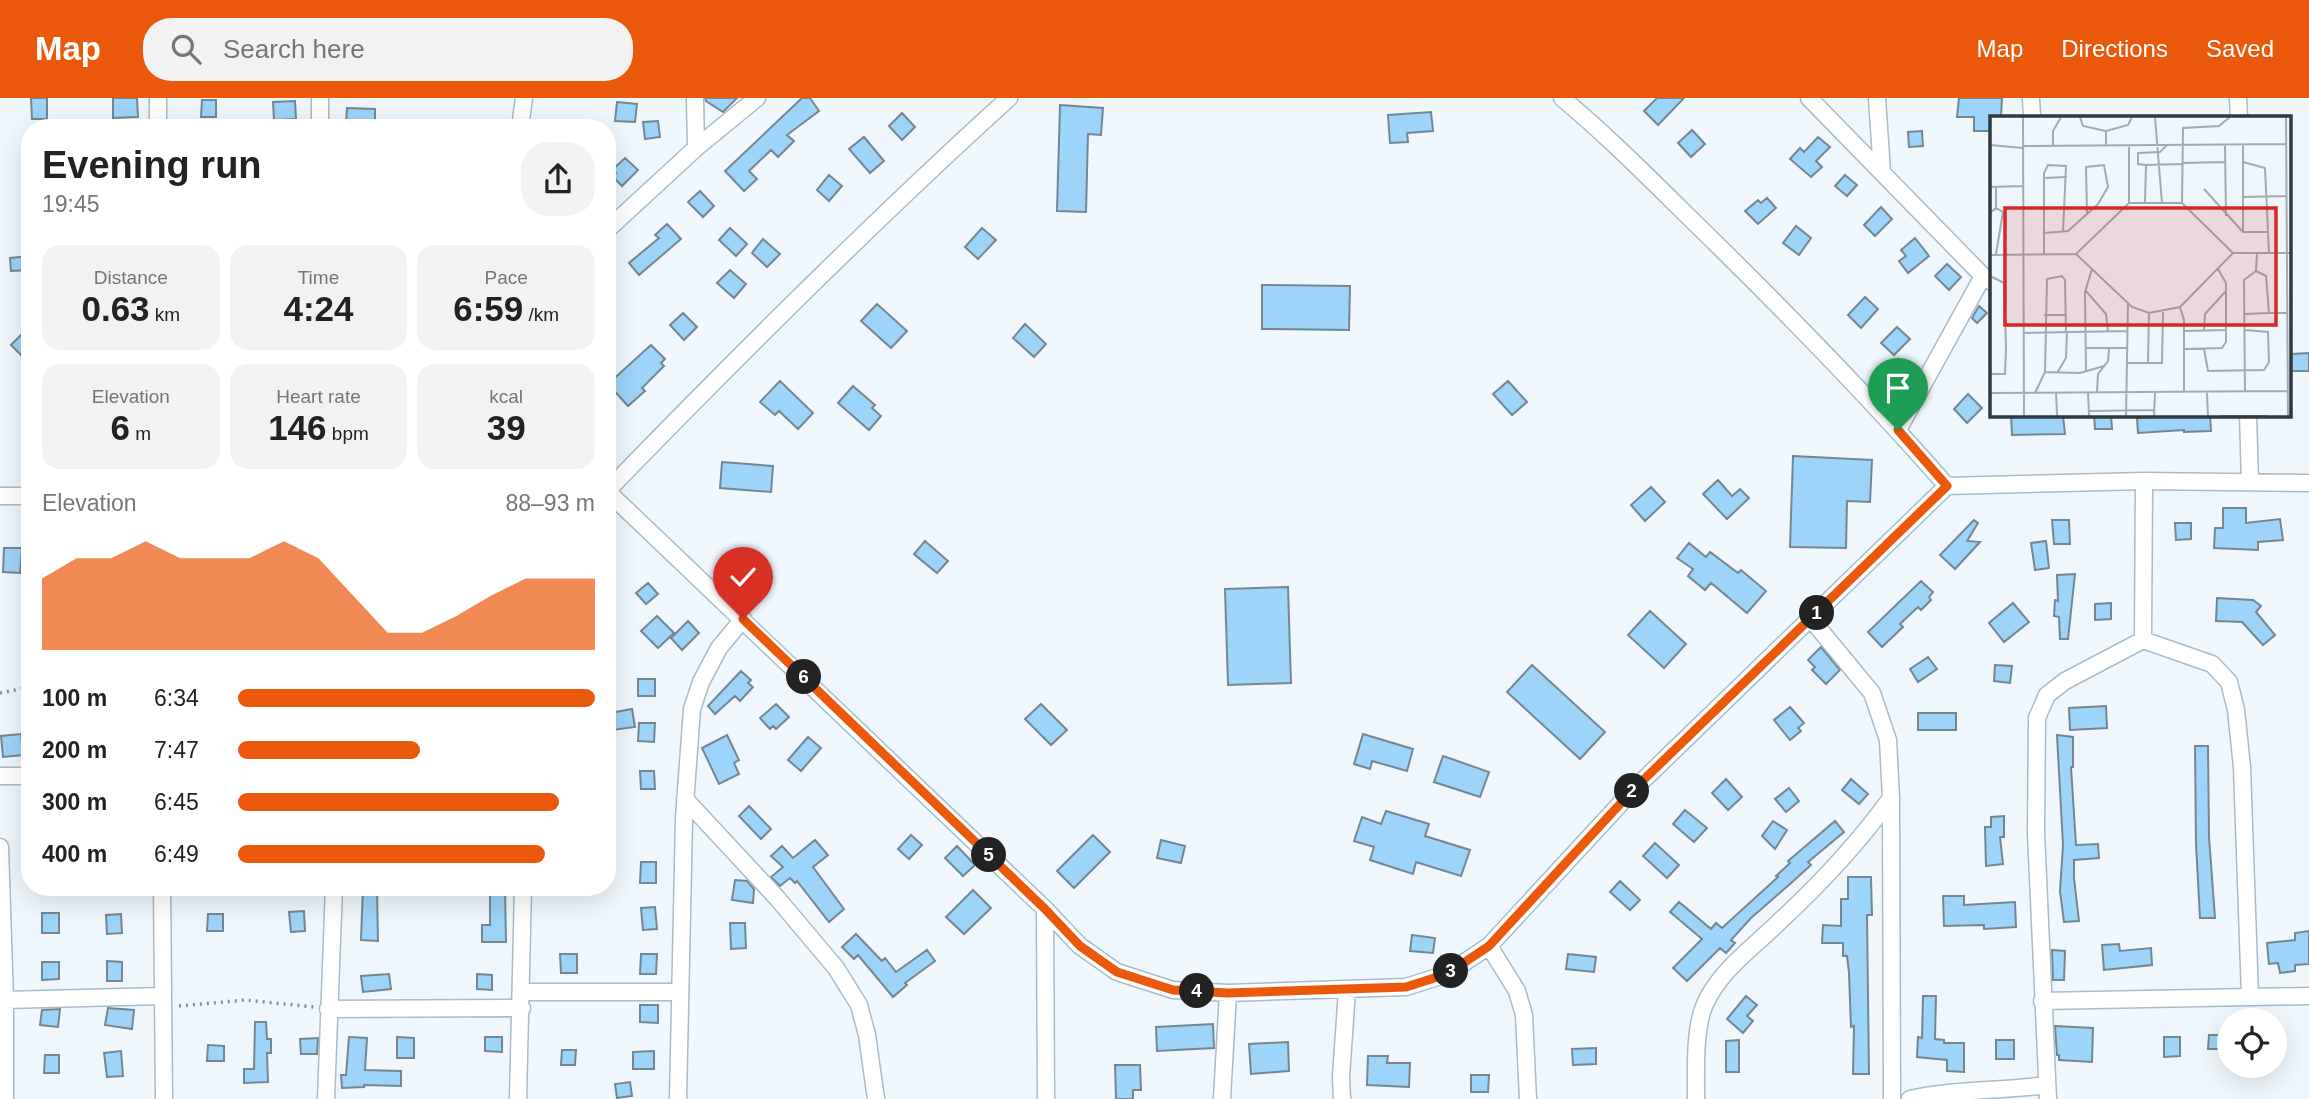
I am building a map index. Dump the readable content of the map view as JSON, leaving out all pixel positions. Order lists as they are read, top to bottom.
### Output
{
  "page": {
    "header": "Map",
    "search": "Search here",
    "nav": ["Map", "Directions", "Saved"],
    "heading": ["Evening run", "19:45"],
    "stats": [
      ["Distance", "0.63 km"],
      ["Time", "4:24"],
      ["Pace", "6:59 /km"],
      ["Elevation", "6 m"],
      ["Heart rate", "146 bpm"],
      ["kcal", "39"]
    ],
    "chart": ["Elevation", "88–93 m"],
    "pins": [
      "1",
      "6",
      "2",
      "5",
      "3",
      "4"
    ],
    "list": [
      {
        "name": "100 m",
        "note": "6:34"
      },
      {
        "name": "200 m",
        "note": "7:47"
      },
      {
        "name": "300 m",
        "note": "6:45"
      },
      {
        "name": "400 m",
        "note": "6:49"
      }
    ]
  }
}
